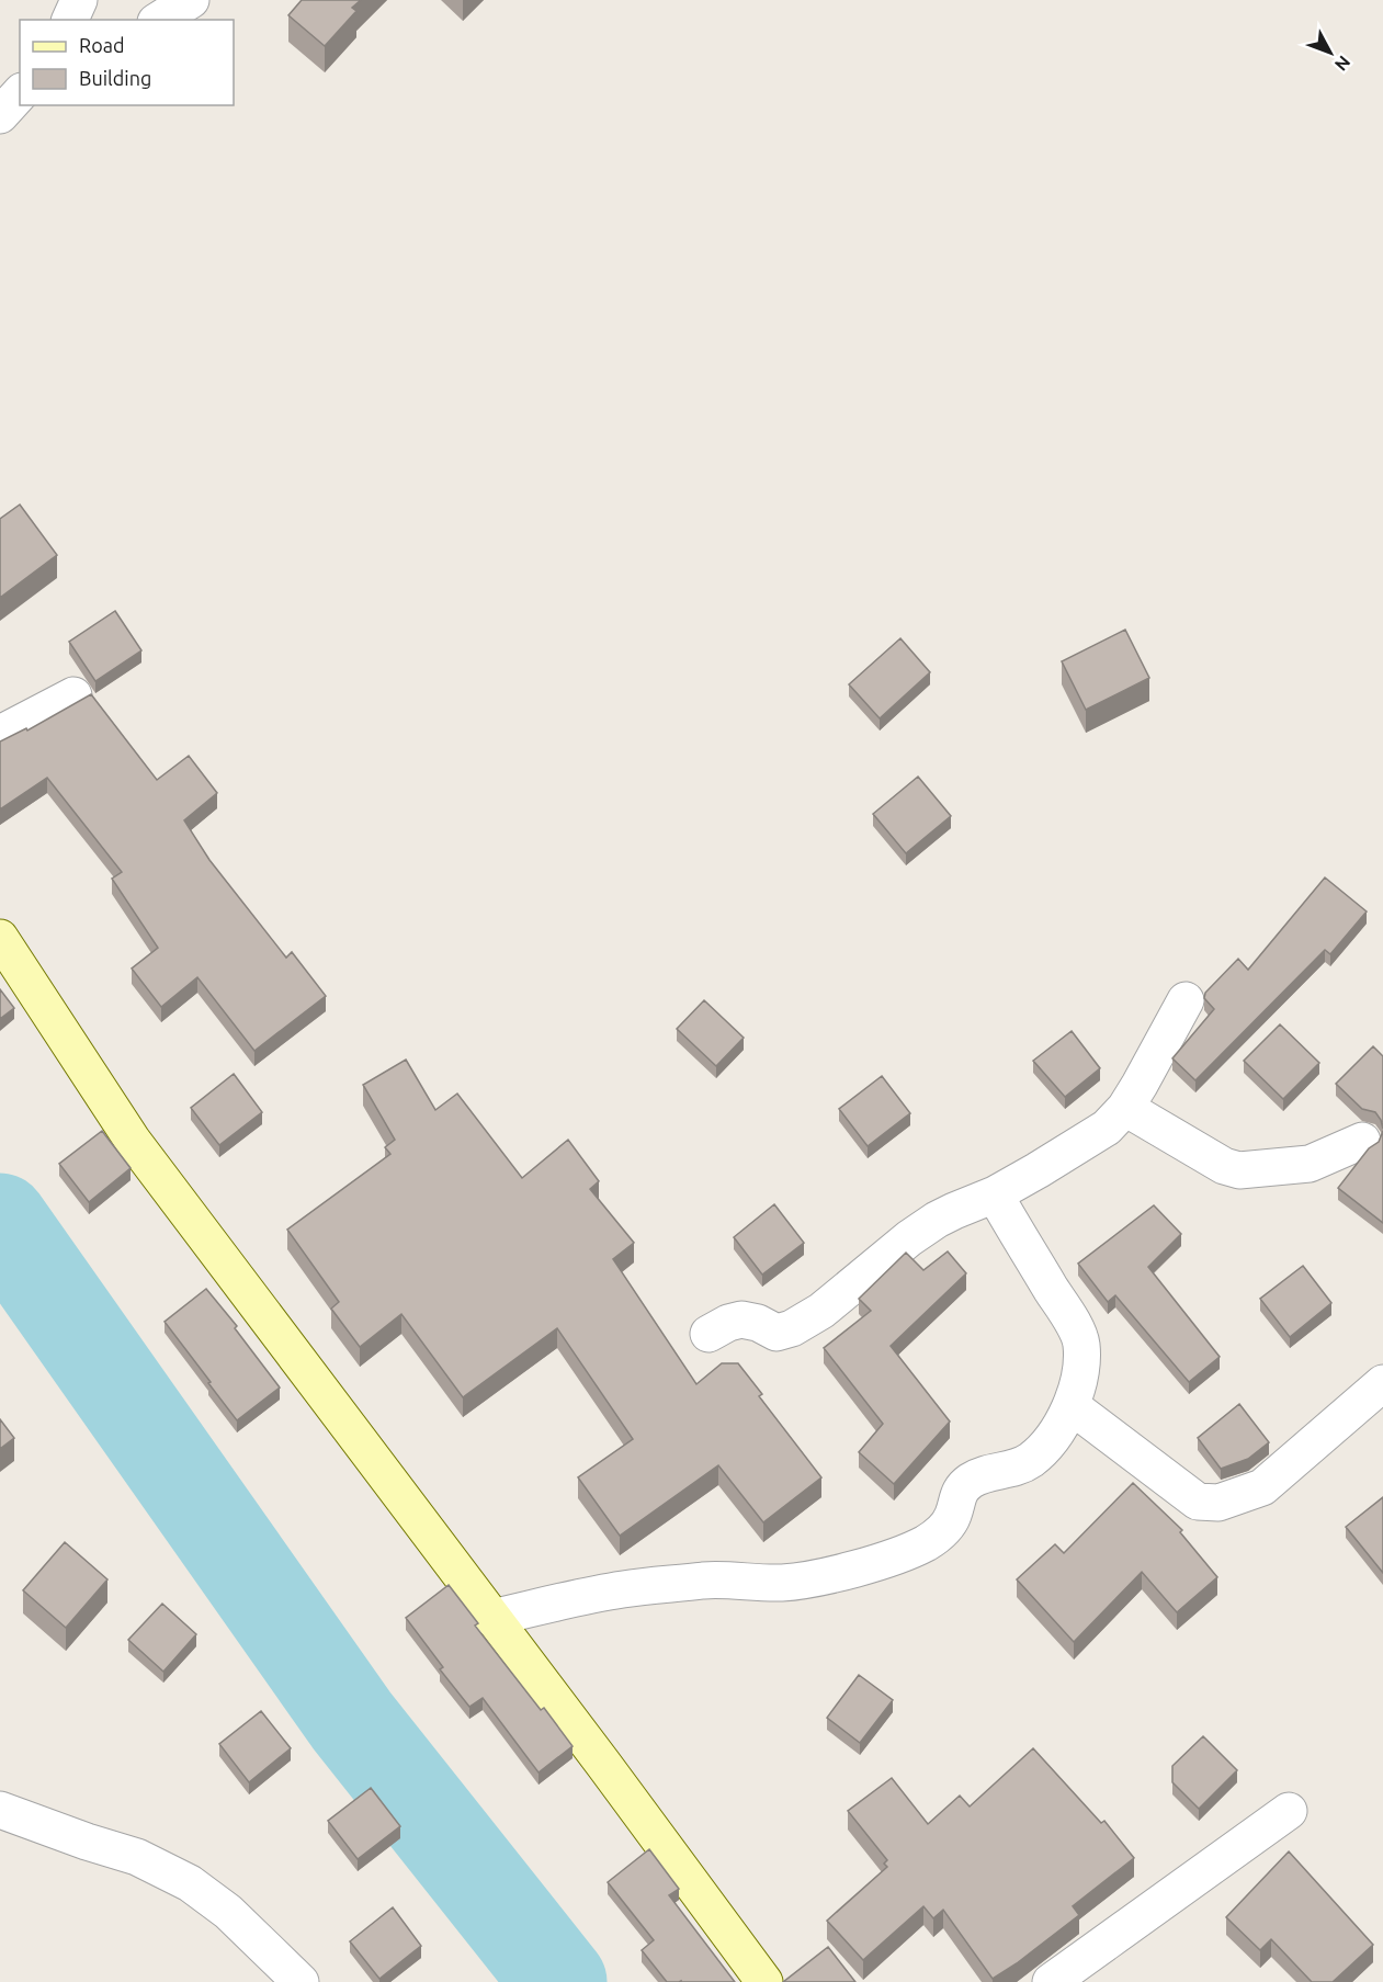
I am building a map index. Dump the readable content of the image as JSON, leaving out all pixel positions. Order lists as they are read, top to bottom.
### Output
{
  "legend": ["Road", "Building"],
  "north": "bottom right"
}
